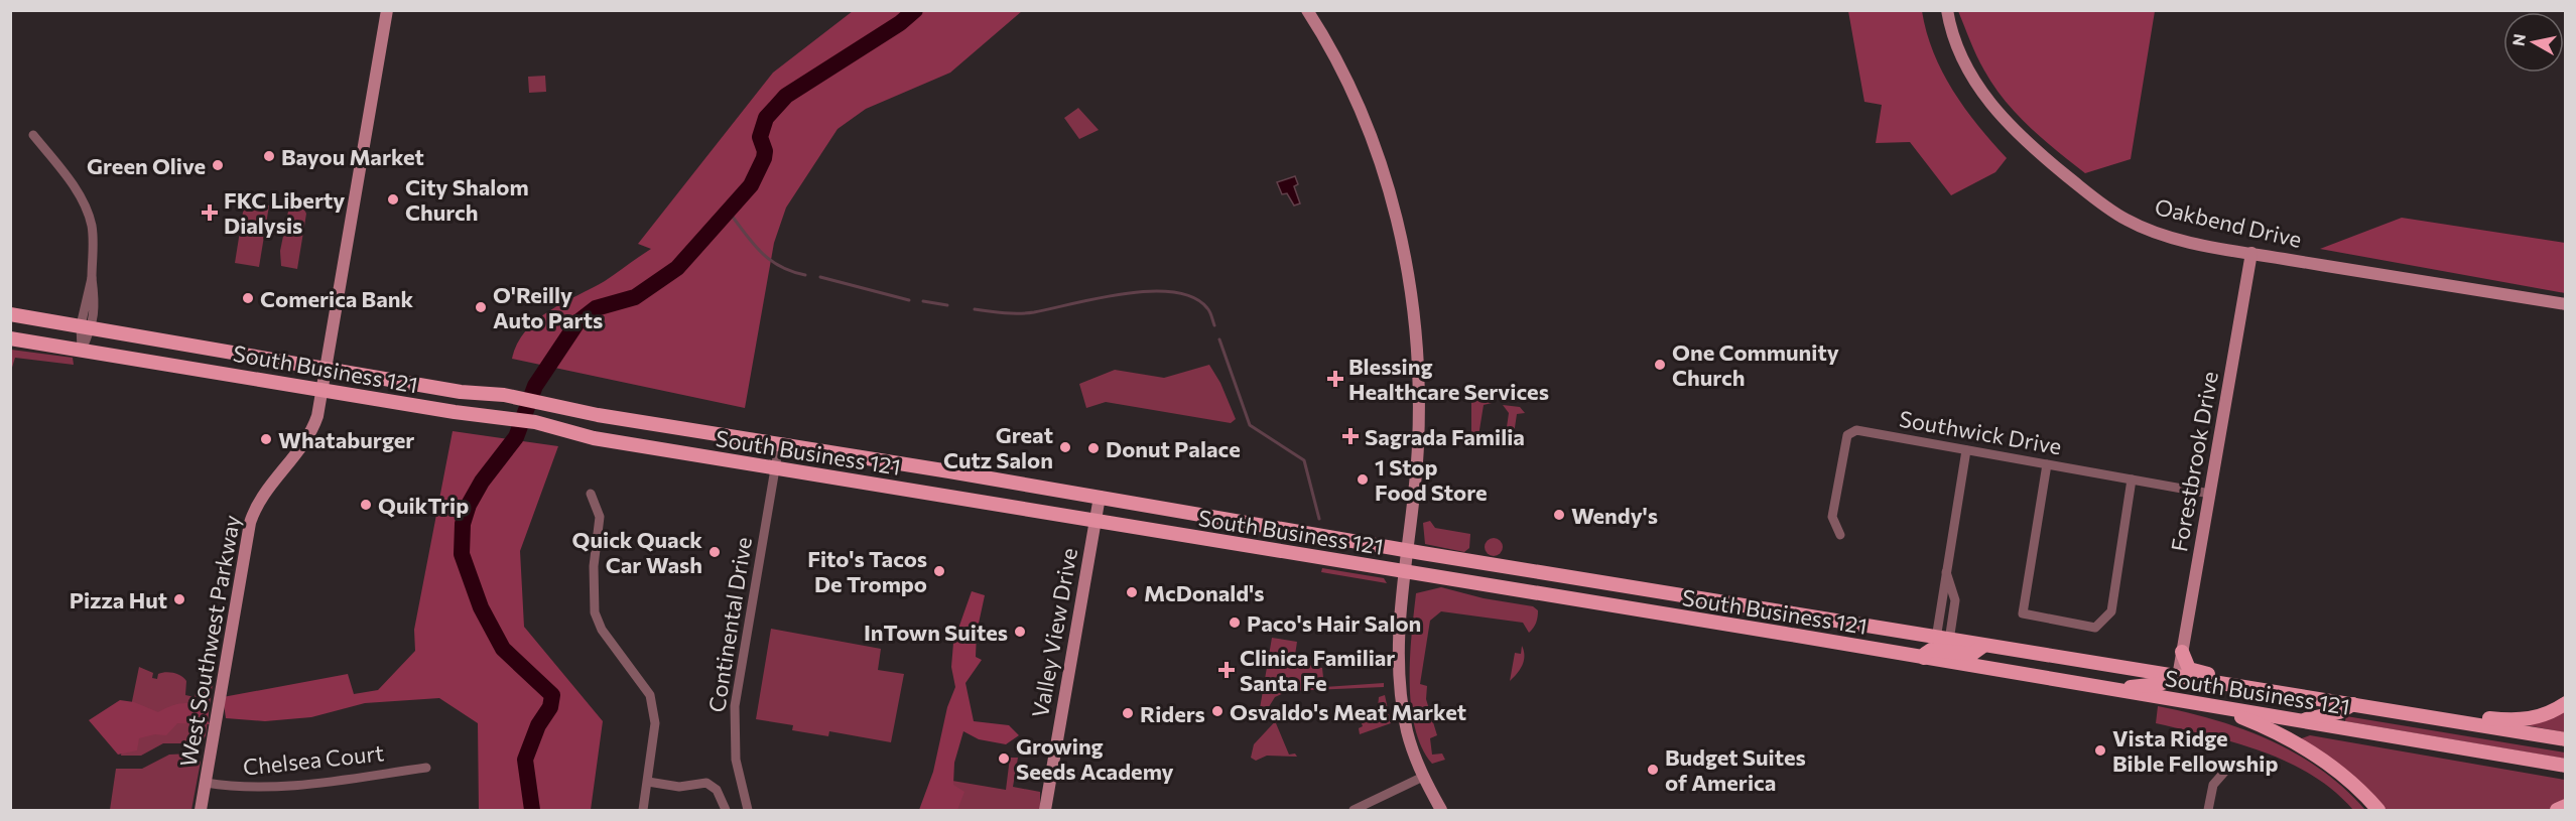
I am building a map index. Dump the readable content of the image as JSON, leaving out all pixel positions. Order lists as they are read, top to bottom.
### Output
{
  "streets": {
    "main road": ["South Business 121"],
    "street": [
      "Oakbend Drive",
      "Southwick Drive",
      "Forestbrook Drive",
      "Continental Drive",
      "Valley View Drive",
      "West Southwest Parkway",
      "Chelsea Court"
    ]
  },
  "crossings": [
    ["Oakbend Drive", "Forestbrook Drive"],
    ["South Business 121", "Forestbrook Drive"],
    ["South Business 121", "Continental Drive"],
    ["South Business 121", "Valley View Drive"],
    ["South Business 121", "West Southwest Parkway"],
    ["Southwick Drive", "Forestbrook Drive"],
    ["West Southwest Parkway", "Chelsea Court"]
  ],
  "places": {
    "other": [
      "Bayou Market",
      "Green Olive",
      "City Shalom Church",
      "Comerica Bank",
      "O'Reilly Auto Parts",
      "One Community Church",
      "Whataburger",
      "Great Cutz Salon",
      "Donut Palace",
      "1 Stop Food Store",
      "QuikTrip",
      "Wendy's",
      "Quick Quack Car Wash",
      "Fito's Tacos De Trompo",
      "McDonald's",
      "Pizza Hut",
      "Paco's Hair Salon",
      "InTown Suites",
      "Osvaldo's Meat Market",
      "Riders",
      "Vista Ridge Bible Fellowship",
      "Growing Seeds Academy",
      "Budget Suites of America"
    ],
    "health": [
      "FKC Liberty Dialysis",
      "Blessing Healthcare Services",
      "Sagrada Familia",
      "Clinica Familiar Santa Fe"
    ]
  },
  "north": "left"
}
